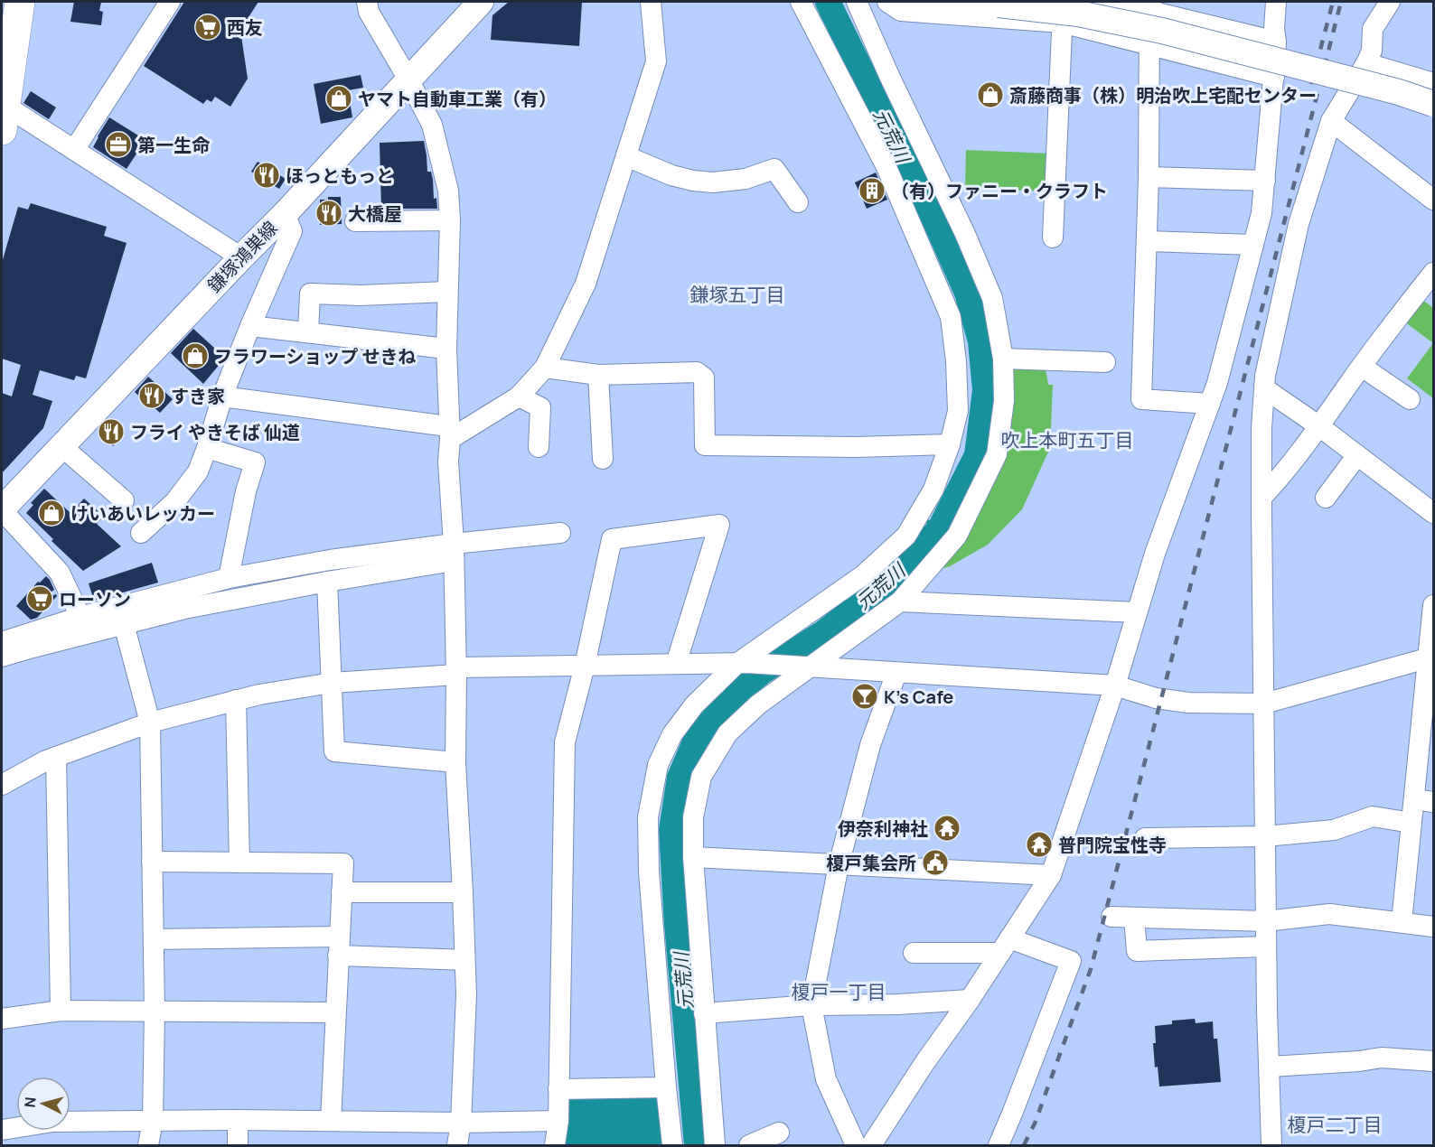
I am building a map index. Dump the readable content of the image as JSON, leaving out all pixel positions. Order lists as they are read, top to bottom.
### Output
{
  "streets": {
    "main road": ["鎌塚鴻巣線"]
  },
  "districts": [
    "鎌塚五丁目",
    "吹上本町五丁目",
    "榎戸一丁目",
    "榎戸二丁目"
  ],
  "water": ["元荒川"],
  "places": {
    "supermarket": ["西友", "ローソン"],
    "shop": [
      "斎藤商事（株）明治吹上宅配センター",
      "ヤマト自動車工業（有）",
      "フラワーショップ せきね",
      "けいあいレッカー"
    ],
    "office": ["第一生命"],
    "restaurant": [
      "ほっともっと",
      "大橋屋",
      "すき家",
      "フライ やきそば 仙道"
    ],
    "building": ["（有）ファニー・クラフト"],
    "bar": ["K's Cafe"],
    "temple": ["伊奈利神社", "普門院宝性寺"],
    "public building": ["榎戸集会所"]
  },
  "north": "left"
}
